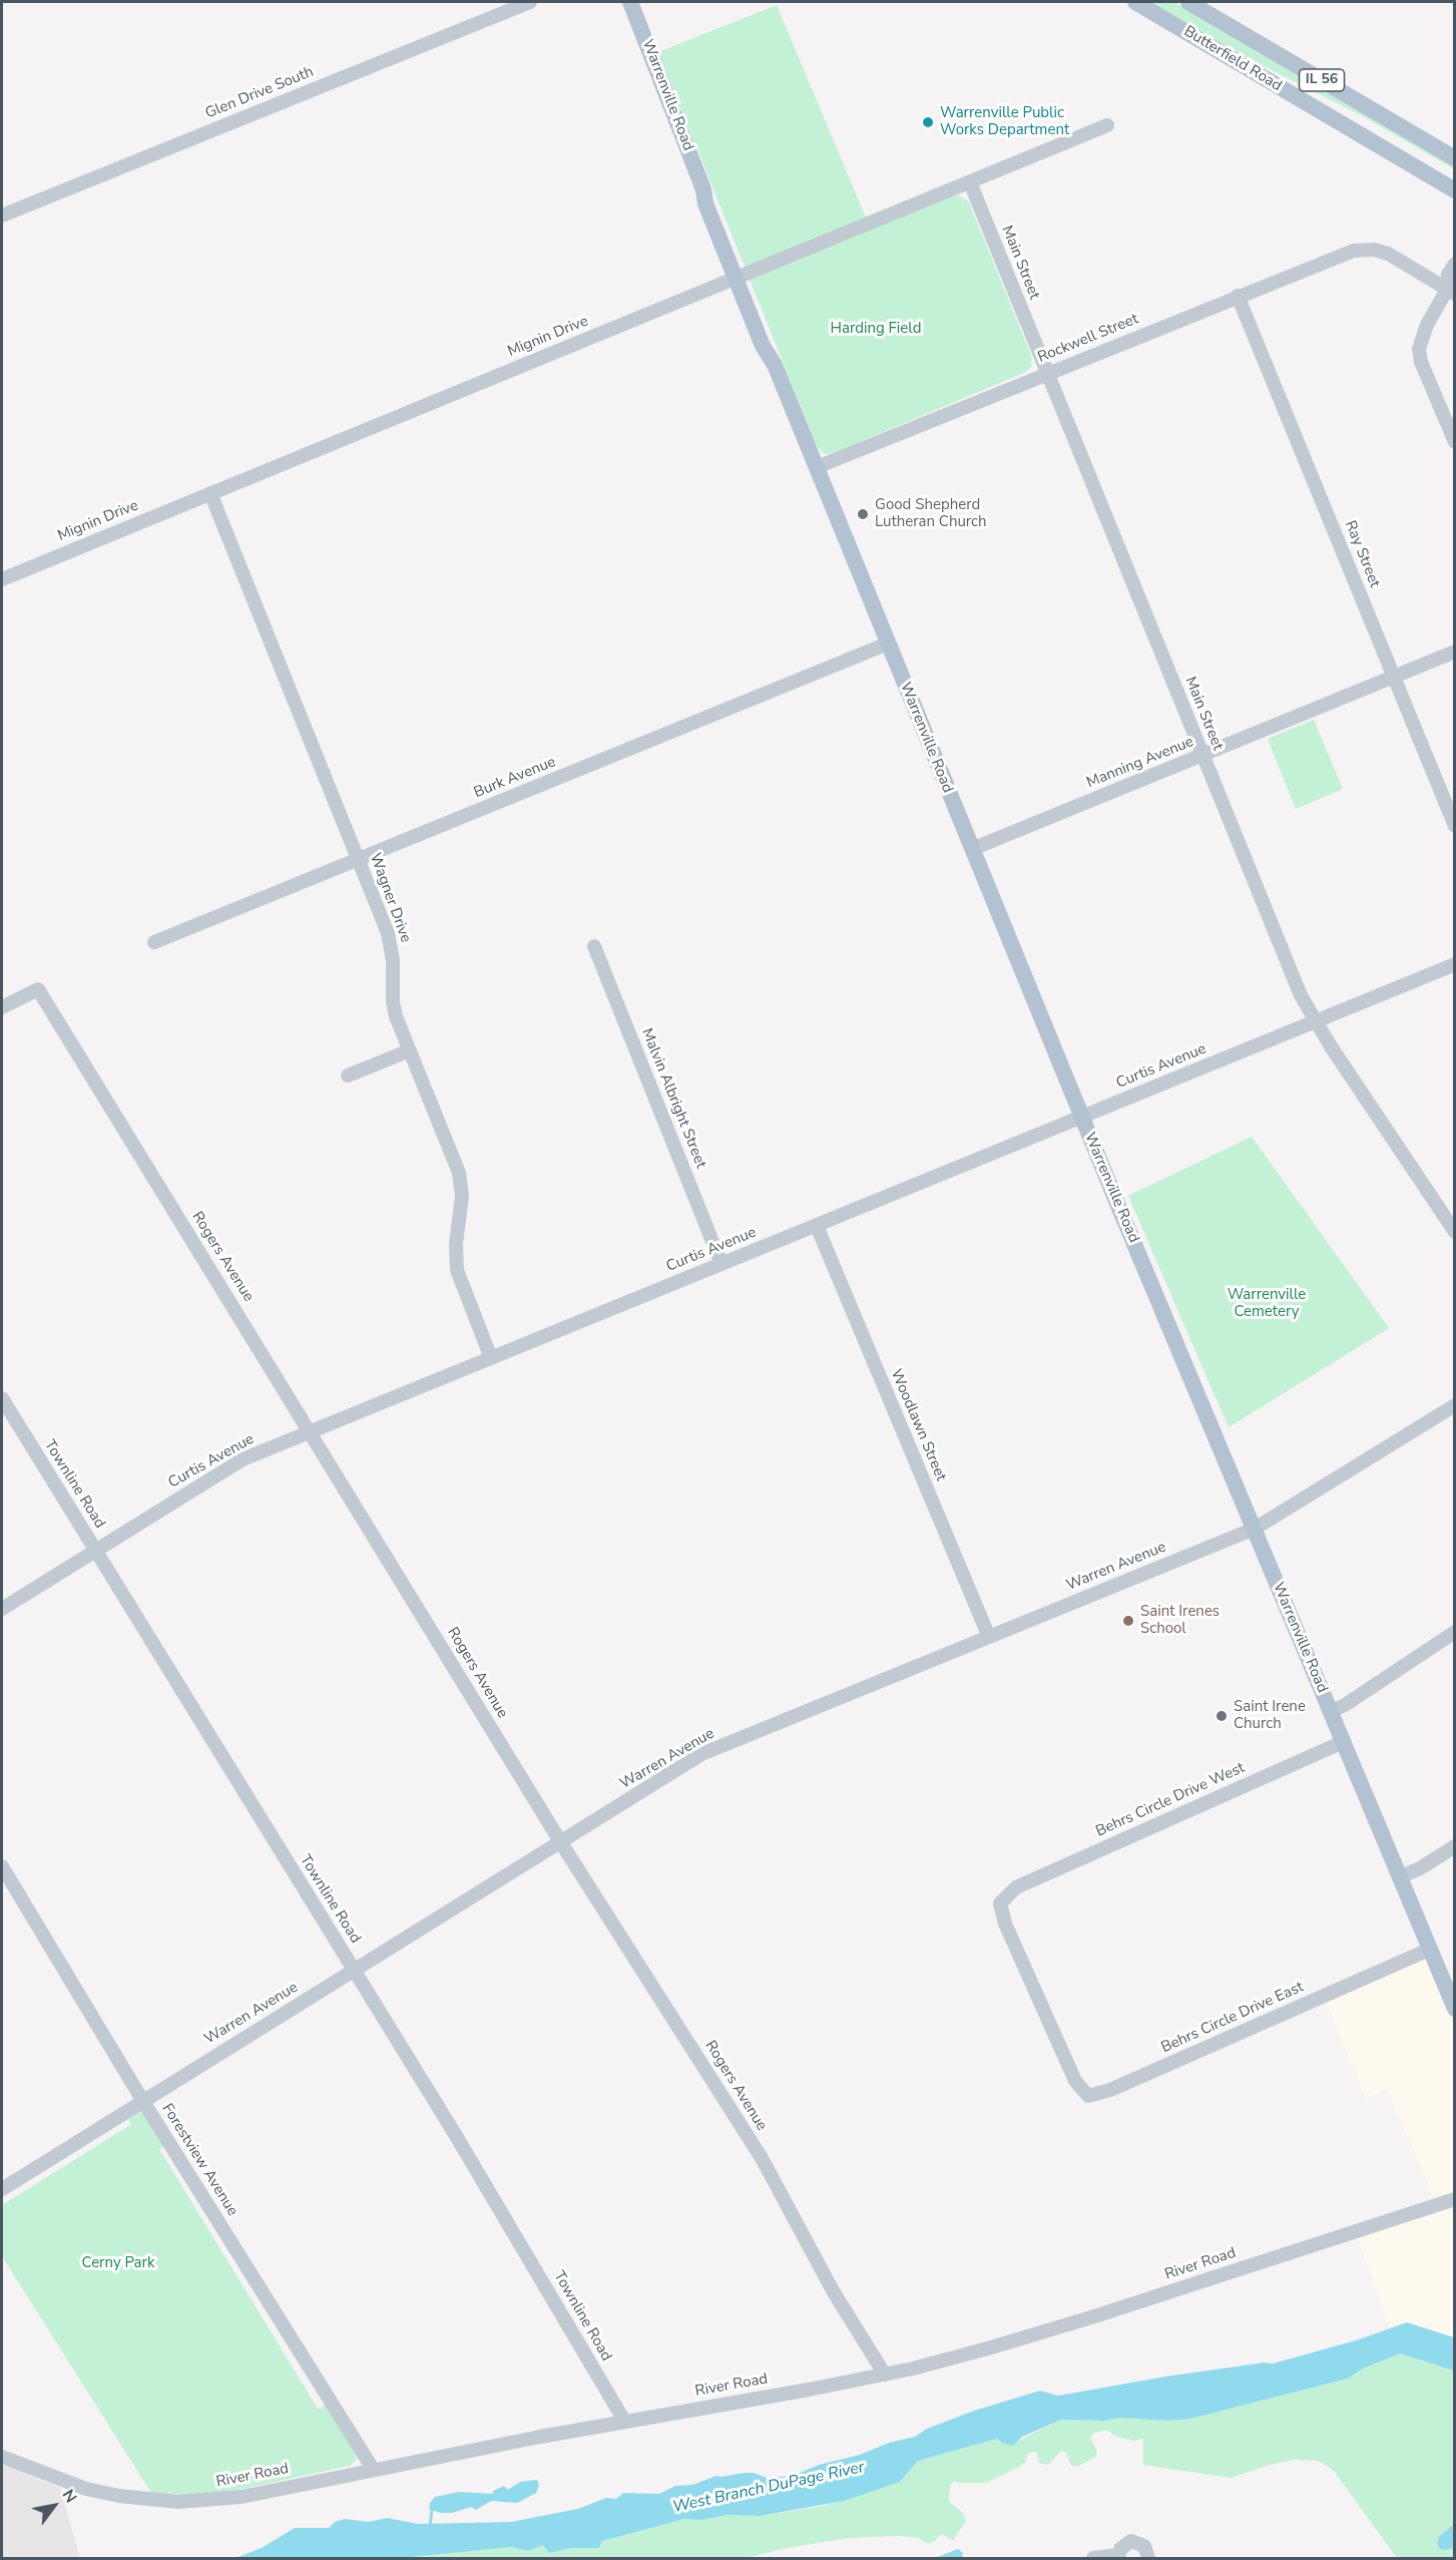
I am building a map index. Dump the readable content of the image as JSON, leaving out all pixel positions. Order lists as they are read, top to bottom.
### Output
{
  "streets": {
    "main road": ["Butterfield Road", "IL 56", "Warrenville Road"],
    "street": [
      "Glen Drive South",
      "Main Street",
      "Mignin Drive",
      "Rockwell Street",
      "Ray Street",
      "Manning Avenue",
      "Burk Avenue",
      "Wagner Drive",
      "Curtis Avenue",
      "Malvin Albright Street",
      "Rogers Avenue",
      "Woodlawn Street",
      "Townline Road",
      "Warren Avenue",
      "Behrs Circle Drive West",
      "Behrs Circle Drive East",
      "Forestview Avenue",
      "River Road"
    ]
  },
  "crossings": [
    ["Warrenville Road", "Mignin Drive"],
    ["Warrenville Road", "Rockwell Street"],
    ["Warrenville Road", "Manning Avenue"],
    ["Warrenville Road", "Burk Avenue"],
    ["Warrenville Road", "Curtis Avenue"],
    ["Warrenville Road", "Warren Avenue"],
    ["Warrenville Road", "Behrs Circle Drive West"],
    ["Warrenville Road", "Behrs Circle Drive East"],
    ["Main Street", "Mignin Drive"],
    ["Main Street", "Rockwell Street"],
    ["Main Street", "Manning Avenue"],
    ["Main Street", "Curtis Avenue"],
    ["Mignin Drive", "Wagner Drive"],
    ["Rockwell Street", "Ray Street"],
    ["Ray Street", "Manning Avenue"],
    ["Burk Avenue", "Wagner Drive"],
    ["Wagner Drive", "Curtis Avenue"],
    ["Curtis Avenue", "Malvin Albright Street"],
    ["Curtis Avenue", "Rogers Avenue"],
    ["Curtis Avenue", "Woodlawn Street"],
    ["Curtis Avenue", "Townline Road"],
    ["Rogers Avenue", "Warren Avenue"],
    ["Rogers Avenue", "River Road"],
    ["Woodlawn Street", "Warren Avenue"],
    ["Townline Road", "Warren Avenue"],
    ["Townline Road", "River Road"],
    ["Warren Avenue", "Forestview Avenue"],
    ["Behrs Circle Drive West", "Behrs Circle Drive East"],
    ["Forestview Avenue", "River Road"]
  ],
  "water": ["West Branch DuPage River"],
  "parks": ["Harding Field", "Warrenville Cemetery", "Cerny Park"],
  "places": [
    "Warrenville Public Works Department",
    "Good Shepherd Lutheran Church",
    "Saint Irenes School",
    "Saint Irene Church"
  ],
  "north": "top right"
}
